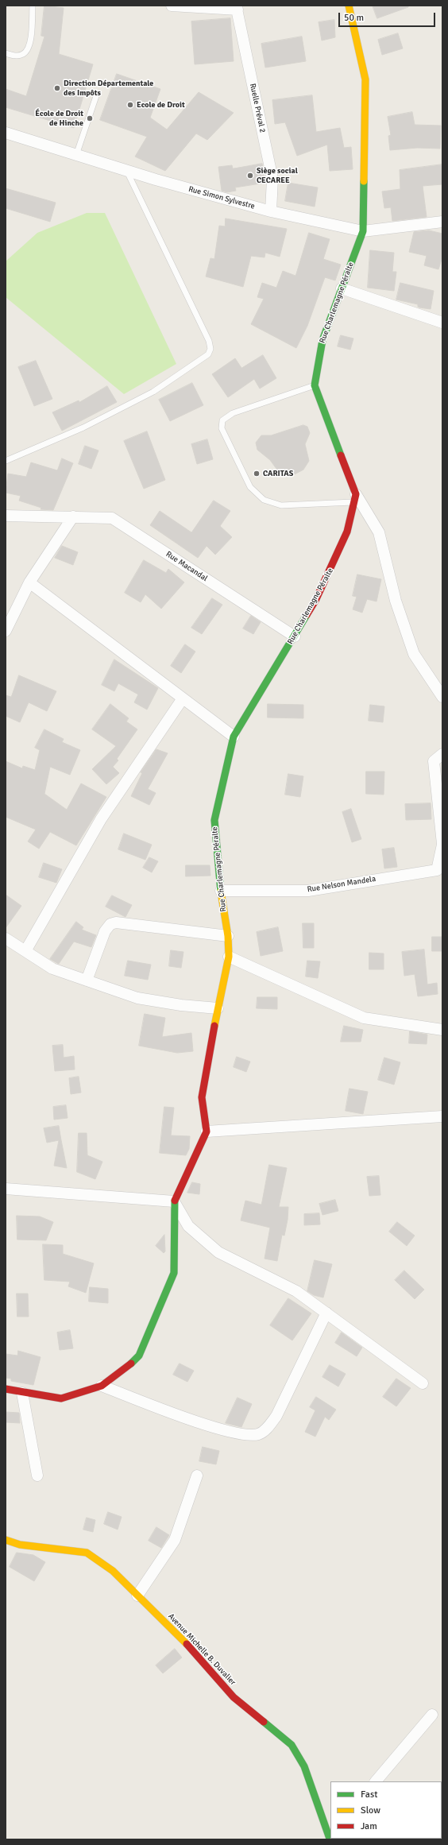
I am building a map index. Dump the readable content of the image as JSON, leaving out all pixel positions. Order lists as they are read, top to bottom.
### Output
{
  "streets": {
    "street": [
      "Ruelle Préval 2",
      "Rue Simon Sylvestre",
      "Rue Charlemagne Péralte",
      "Rue Macandal",
      "Rue Nelson Mandela",
      "Avenue Michelle B. Duvalier"
    ]
  },
  "crossings": [
    ["Ruelle Préval 2", "Rue Simon Sylvestre"],
    ["Rue Simon Sylvestre", "Rue Charlemagne Péralte"],
    ["Rue Charlemagne Péralte", "Rue Macandal"],
    ["Rue Charlemagne Péralte", "Rue Nelson Mandela"]
  ],
  "places": [
    "Direction Départementale des Impôts",
    "Ecole de Droit",
    "École de Droit de Hinche",
    "Siège social CECAREE",
    "CARITAS"
  ],
  "legend": ["Fast", "Slow", "Jam"],
  "scale_bar": "50 m"
}
